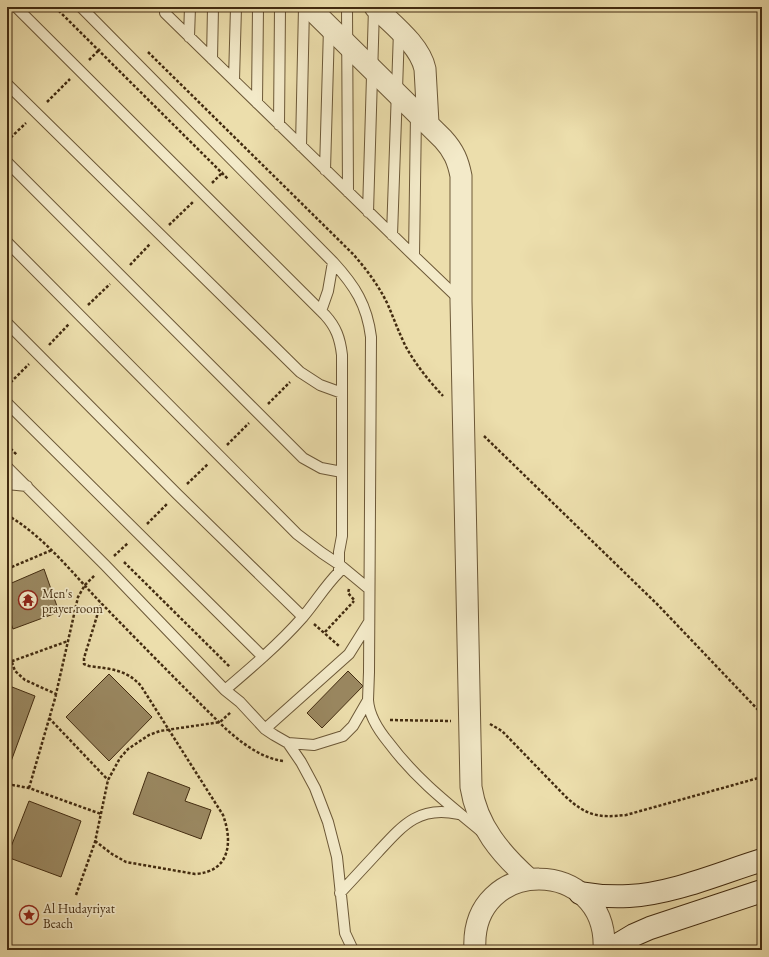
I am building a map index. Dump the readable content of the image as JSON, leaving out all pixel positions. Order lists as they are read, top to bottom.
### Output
{
  "places": {
    "temple": ["Men's prayer room"],
    "place": ["Al Hudayriyat Beach"]
  }
}
